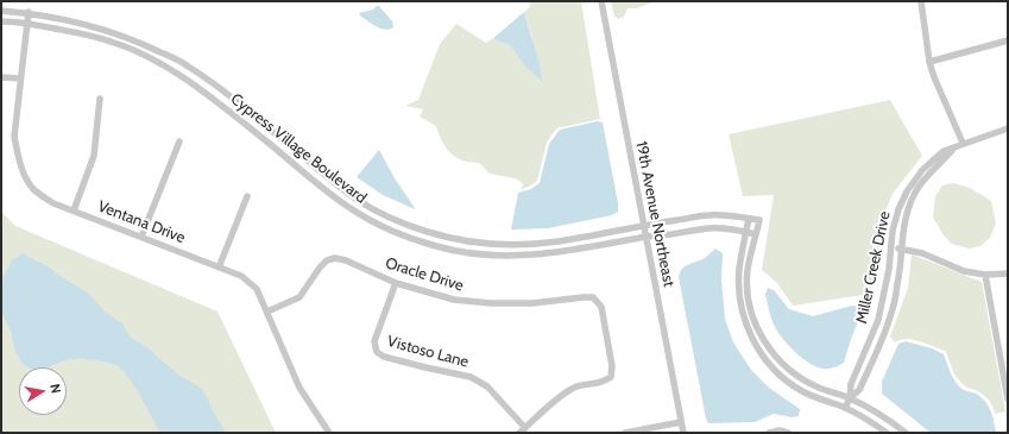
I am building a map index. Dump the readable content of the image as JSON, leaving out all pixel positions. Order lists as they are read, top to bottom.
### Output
{
  "streets": {
    "street": [
      "Cypress Village Boulevard",
      "19th Avenue Northeast",
      "Ventana Drive",
      "Miller Creek Drive",
      "Oracle Drive",
      "Vistoso Lane"
    ]
  },
  "crossings": [
    ["Cypress Village Boulevard", "19th Avenue Northeast"],
    ["Cypress Village Boulevard", "Ventana Drive"],
    ["Ventana Drive", "Oracle Drive"],
    ["Oracle Drive", "Vistoso Lane"]
  ],
  "north": "right"
}
